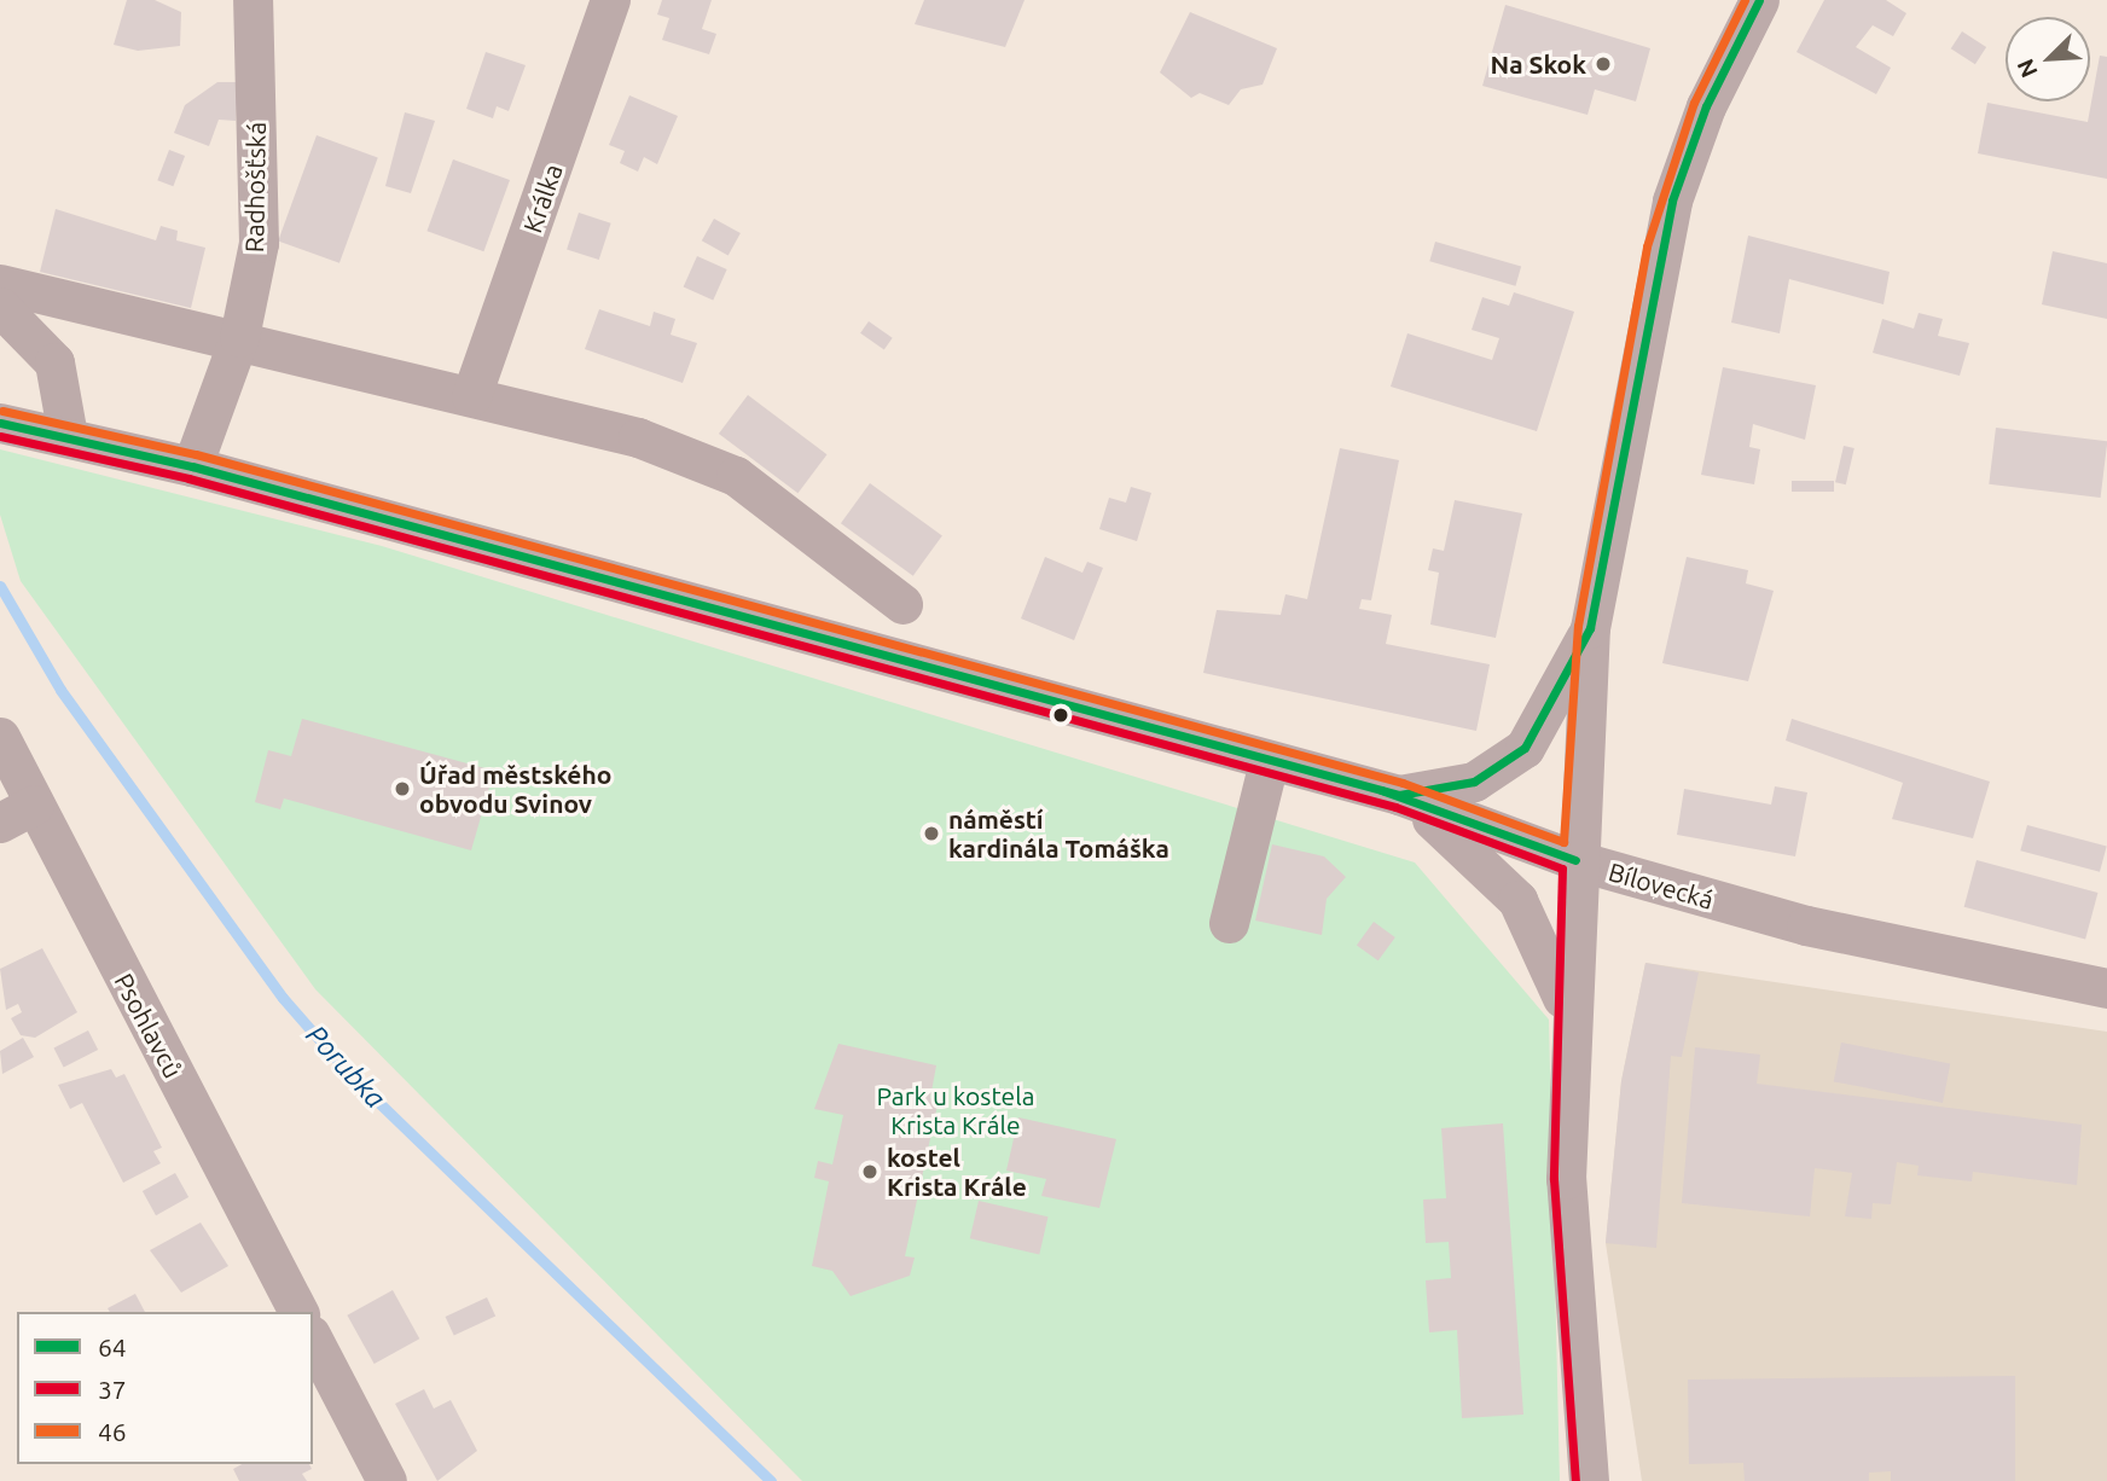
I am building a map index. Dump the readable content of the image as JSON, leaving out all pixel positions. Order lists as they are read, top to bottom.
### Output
{
  "streets": {
    "street": [
      "Radhošťská",
      "Králka",
      "Bílovecká",
      "Psohlavců"
    ]
  },
  "crossings": [
    ["Radhošťská", "Bílovecká"]
  ],
  "water": ["Porubka"],
  "parks": ["Park u kostela Krista Krále"],
  "places": [
    "Na Skok",
    "Úřad městského obvodu Svinov",
    "náměstí kardinála Tomáška",
    "kostel Krista Krále"
  ],
  "lines": ["transit line 64", "transit line 46", "transit line 37"],
  "legend": ["64", "37", "46"],
  "north": "bottom left"
}
